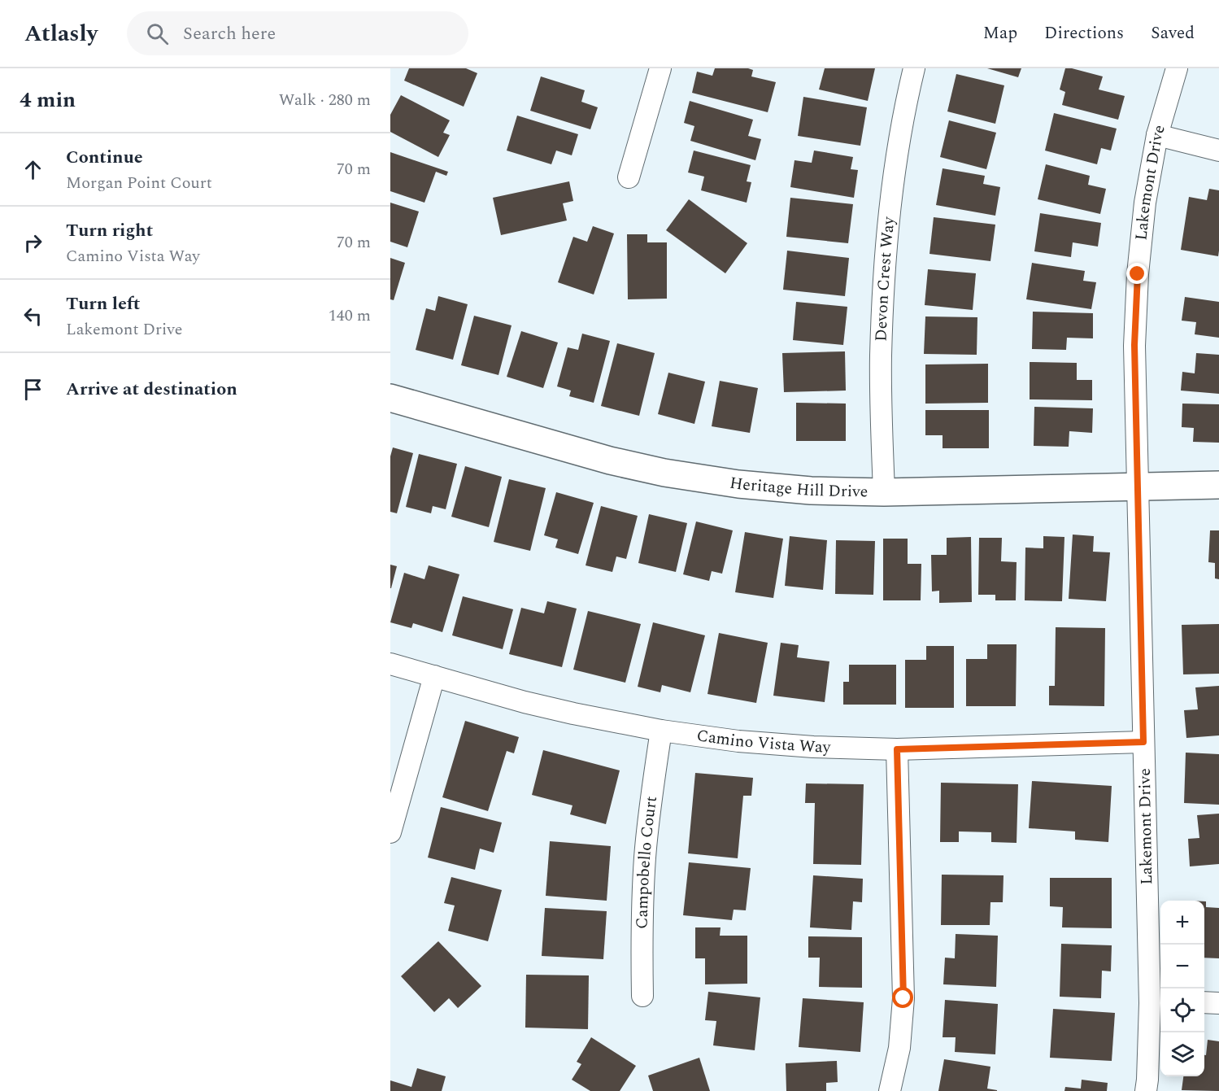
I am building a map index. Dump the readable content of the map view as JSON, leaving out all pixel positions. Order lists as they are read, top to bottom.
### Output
{
  "streets": {
    "street": [
      "Lakemont Drive",
      "Devon Crest Way",
      "Heritage Hill Drive",
      "Camino Vista Way",
      "Campobello Court"
    ]
  },
  "crossings": [
    ["Lakemont Drive", "Heritage Hill Drive"],
    ["Lakemont Drive", "Camino Vista Way"],
    ["Devon Crest Way", "Heritage Hill Drive"],
    ["Camino Vista Way", "Campobello Court"]
  ],
  "page": {
    "header": "Atlasly",
    "search": "Search here",
    "nav": ["Map", "Directions", "Saved"],
    "heading": ["4 min", "Walk · 280 m"],
    "list": [
      ["Continue", "Morgan Point Court", "70 m"],
      ["Turn right", "Camino Vista Way", "70 m"],
      ["Turn left", "Lakemont Drive", "140 m"],
      "Arrive at destination"
    ],
    "map_buttons": ["+", "−"]
  }
}
